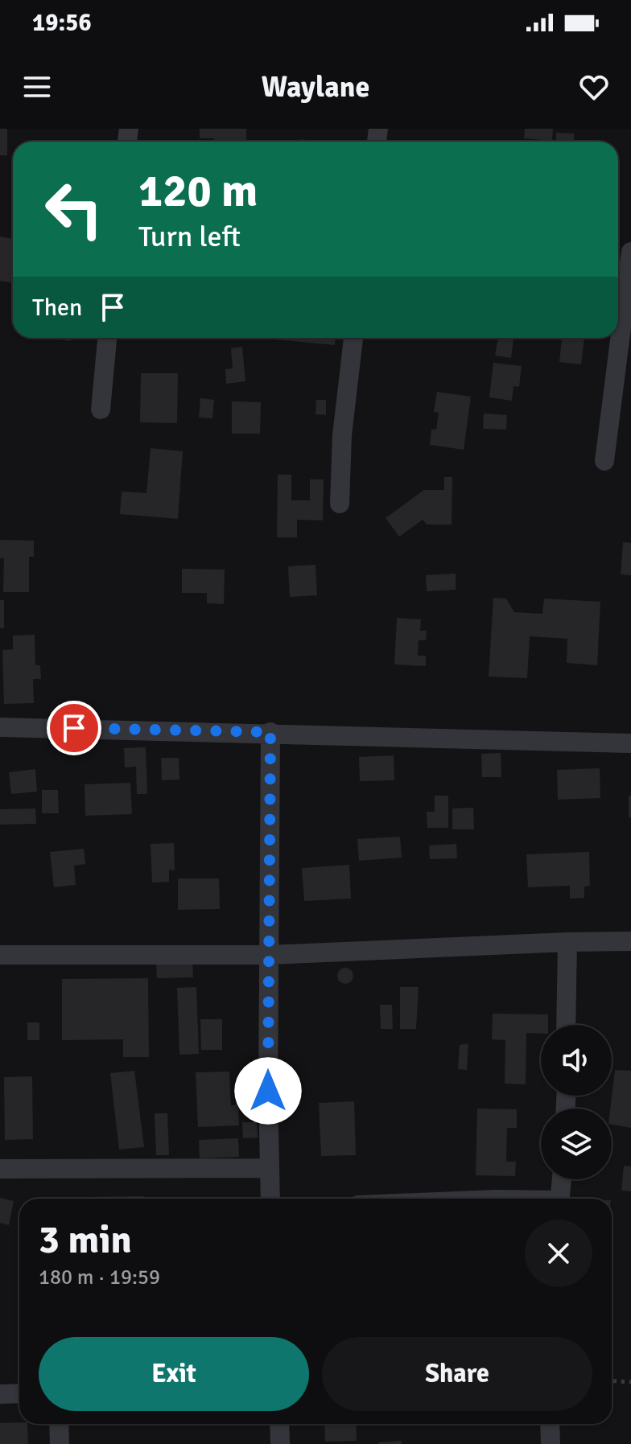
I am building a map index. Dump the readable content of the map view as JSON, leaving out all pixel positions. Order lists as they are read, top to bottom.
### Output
{
  "page": {
    "status": "19:56",
    "header": "Waylane",
    "turn": ["120 m", "Turn left"],
    "then": "Then",
    "heading": ["3 min", "180 m · 19:59"],
    "buttons": ["Exit", "Share"]
  }
}
